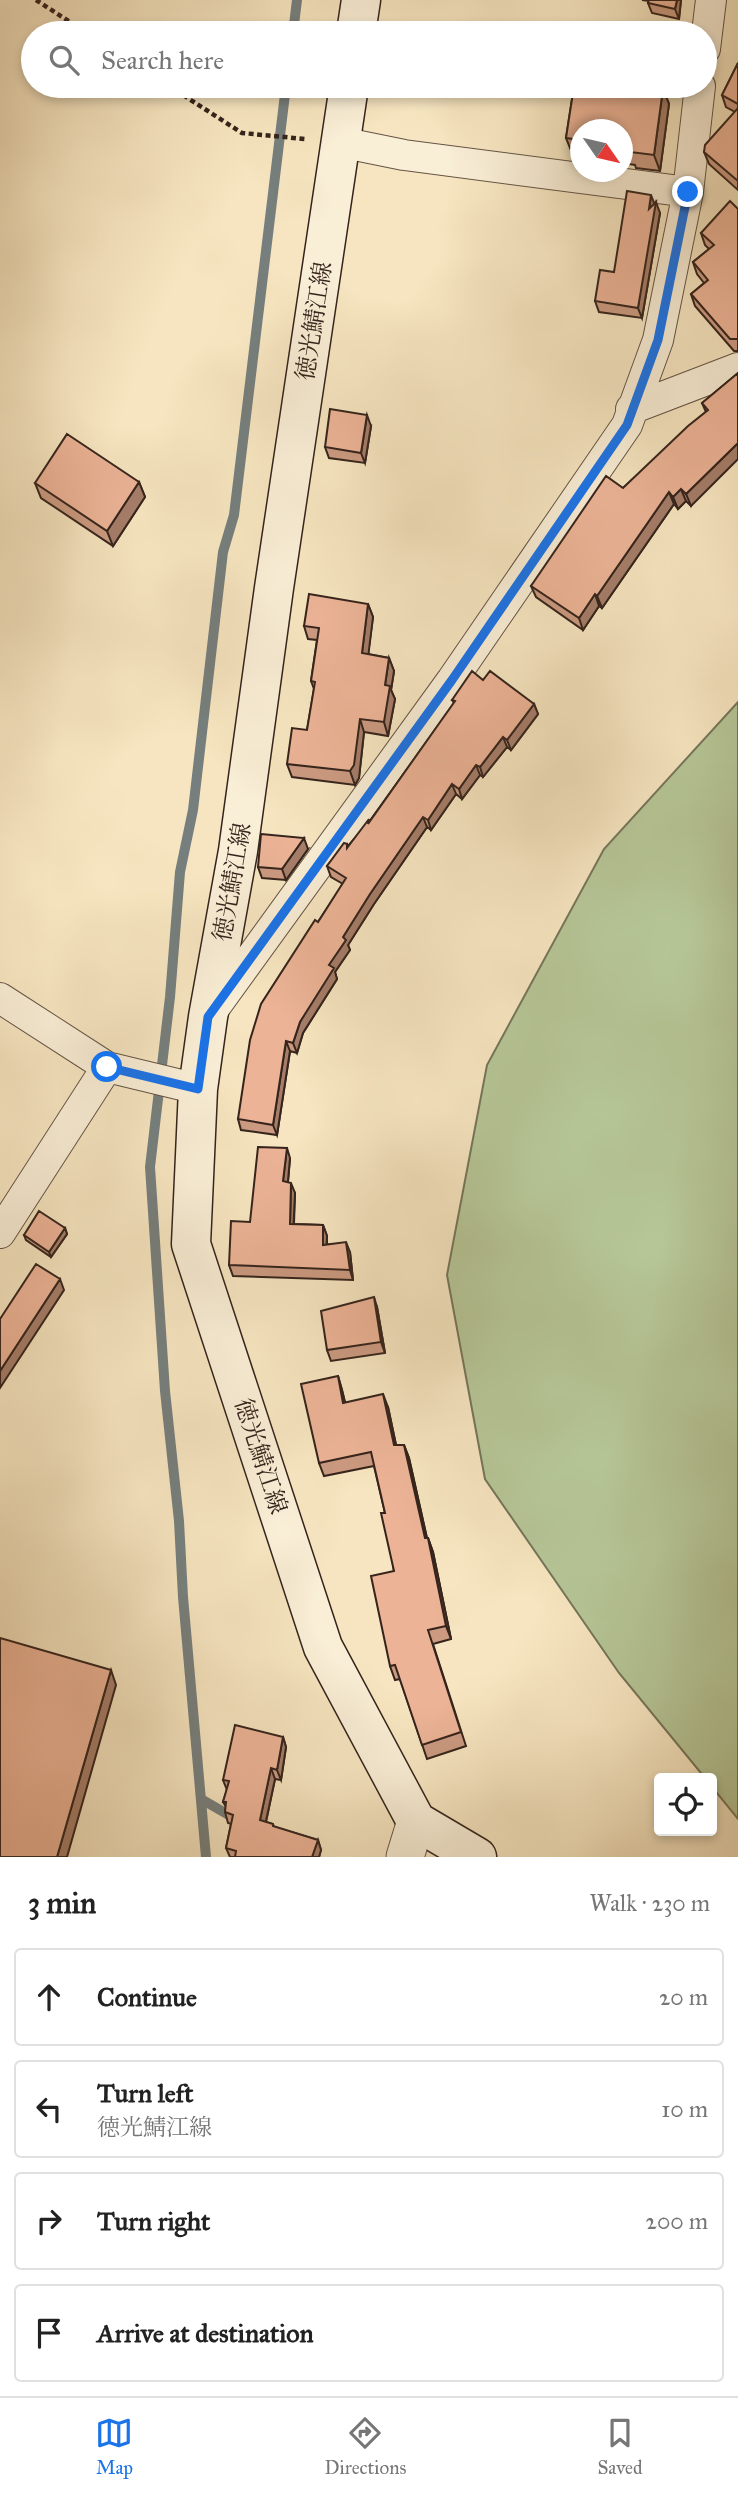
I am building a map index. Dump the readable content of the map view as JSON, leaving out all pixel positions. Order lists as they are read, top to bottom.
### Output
{
  "streets": {
    "main road": ["徳光鯖江線"]
  },
  "north": "bottom right",
  "page": {
    "search": "Search here",
    "heading": ["3 min", "Walk · 230 m"],
    "list": [
      ["Continue", "20 m"],
      ["Turn left", "徳光鯖江線", "10 m"],
      ["Turn right", "200 m"],
      "Arrive at destination"
    ],
    "nav": ["Map", "Directions", "Saved"]
  }
}
